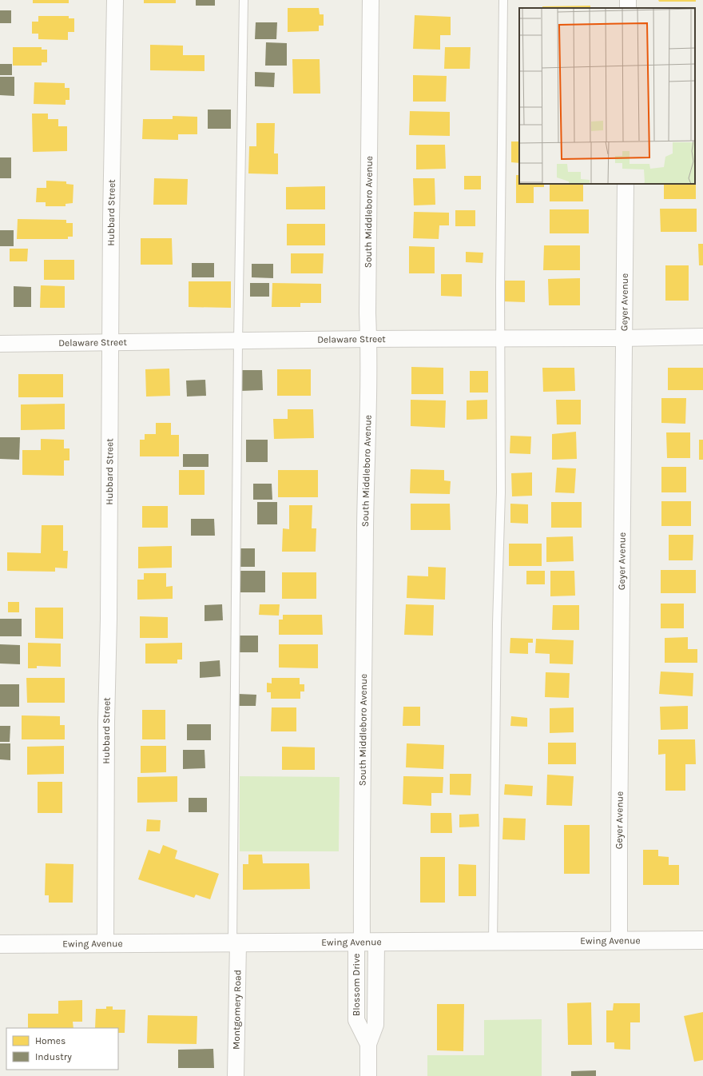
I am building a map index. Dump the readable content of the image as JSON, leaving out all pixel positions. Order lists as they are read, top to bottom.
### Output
{
  "streets": {
    "street": [
      "South Middleboro Avenue",
      "Hubbard Street",
      "Geyer Avenue",
      "Delaware Street",
      "Ewing Avenue",
      "Blossom Drive",
      "Montgomery Road"
    ]
  },
  "crossings": [
    ["South Middleboro Avenue", "Delaware Street"],
    ["South Middleboro Avenue", "Ewing Avenue"],
    ["South Middleboro Avenue", "Blossom Drive"],
    ["Hubbard Street", "Delaware Street"],
    ["Hubbard Street", "Ewing Avenue"],
    ["Geyer Avenue", "Delaware Street"],
    ["Geyer Avenue", "Ewing Avenue"],
    ["Ewing Avenue", "Blossom Drive"],
    ["Ewing Avenue", "Montgomery Road"]
  ],
  "legend": ["Homes", "Industry"]
}
